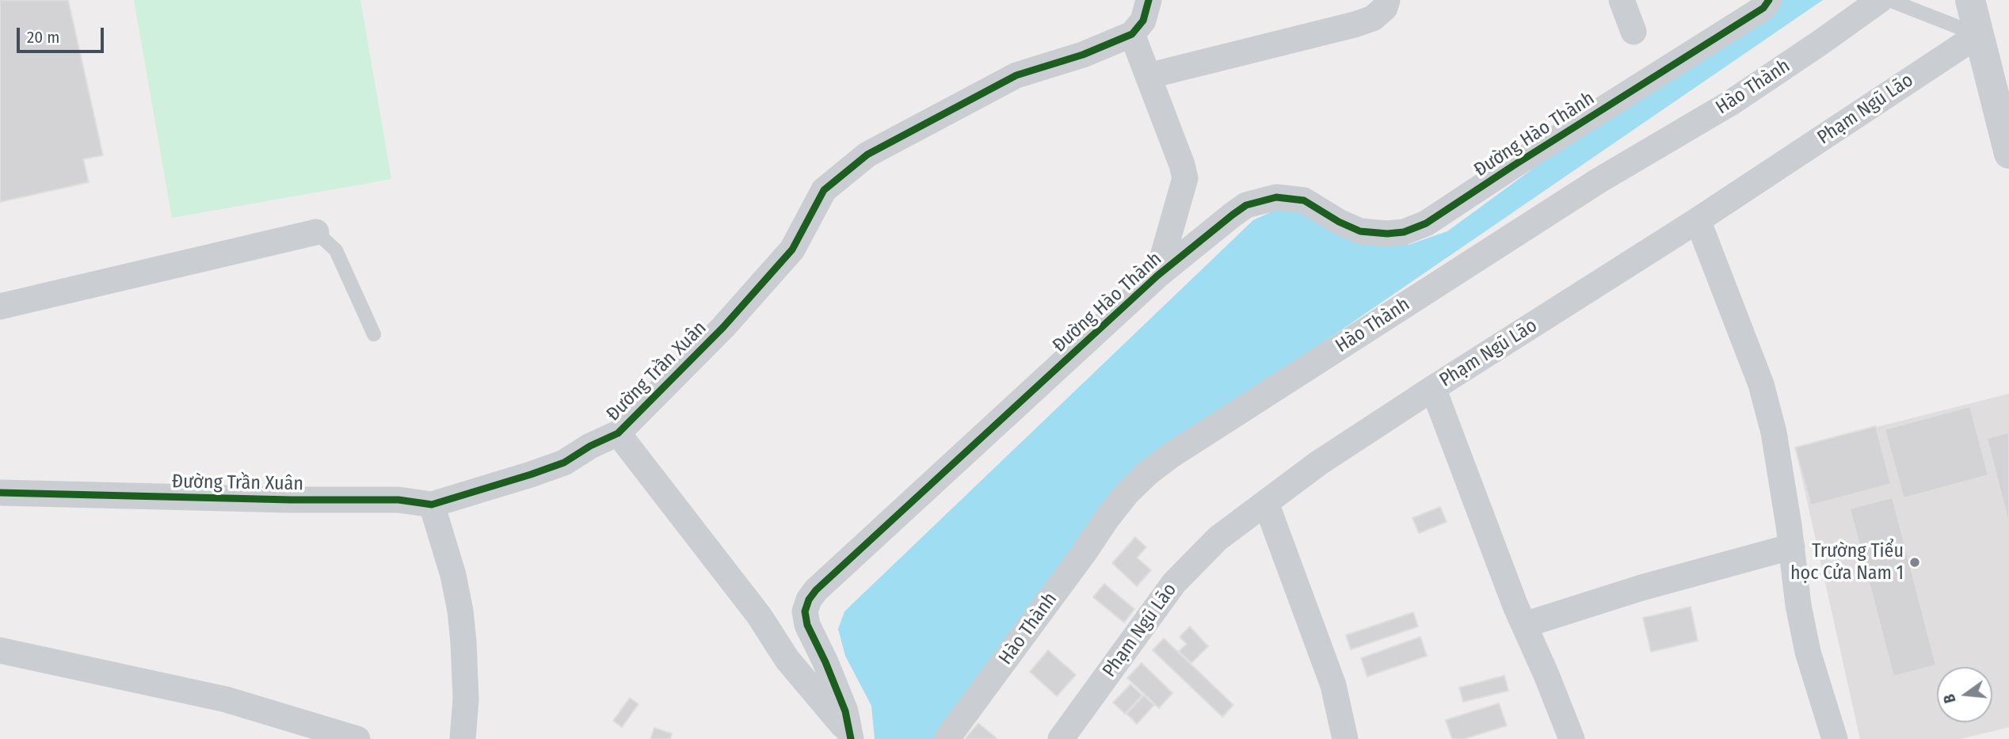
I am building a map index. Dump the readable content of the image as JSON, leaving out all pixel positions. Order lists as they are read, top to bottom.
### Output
{
  "streets": {
    "street": [
      "Hào Thành",
      "Phạm Ngũ Lão",
      "Đường Hào Thành",
      "Đường Trần Xuân"
    ]
  },
  "places": ["Trường Tiểu học Cửa Nam 1"],
  "scale_bar": "20 m",
  "north": "left"
}
